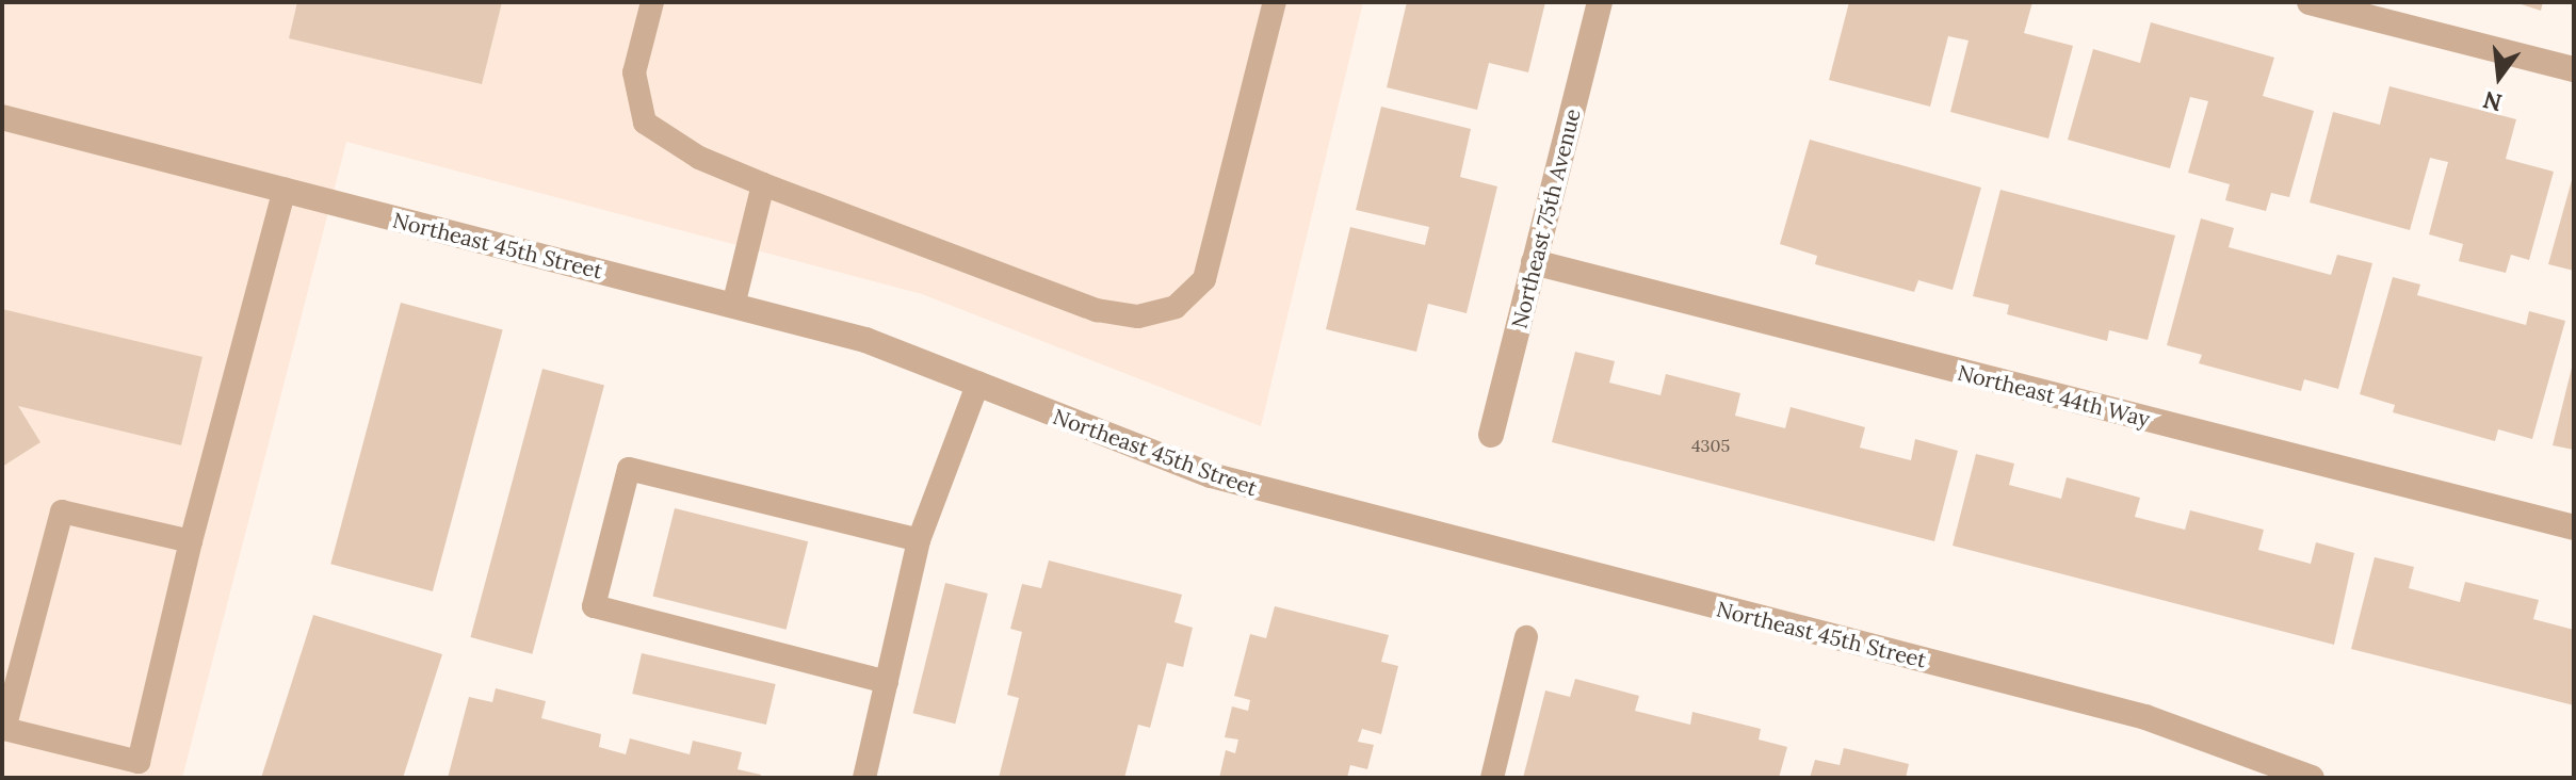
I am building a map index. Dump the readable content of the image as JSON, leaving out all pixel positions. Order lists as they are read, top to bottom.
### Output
{
  "streets": {
    "street": ["Northeast 75th Avenue", "Northeast 45th Street", "Northeast 44th Way"]
  },
  "crossings": [
    ["Northeast 75th Avenue", "Northeast 44th Way"]
  ],
  "house_numbers": ["4305"],
  "north": "bottom"
}
